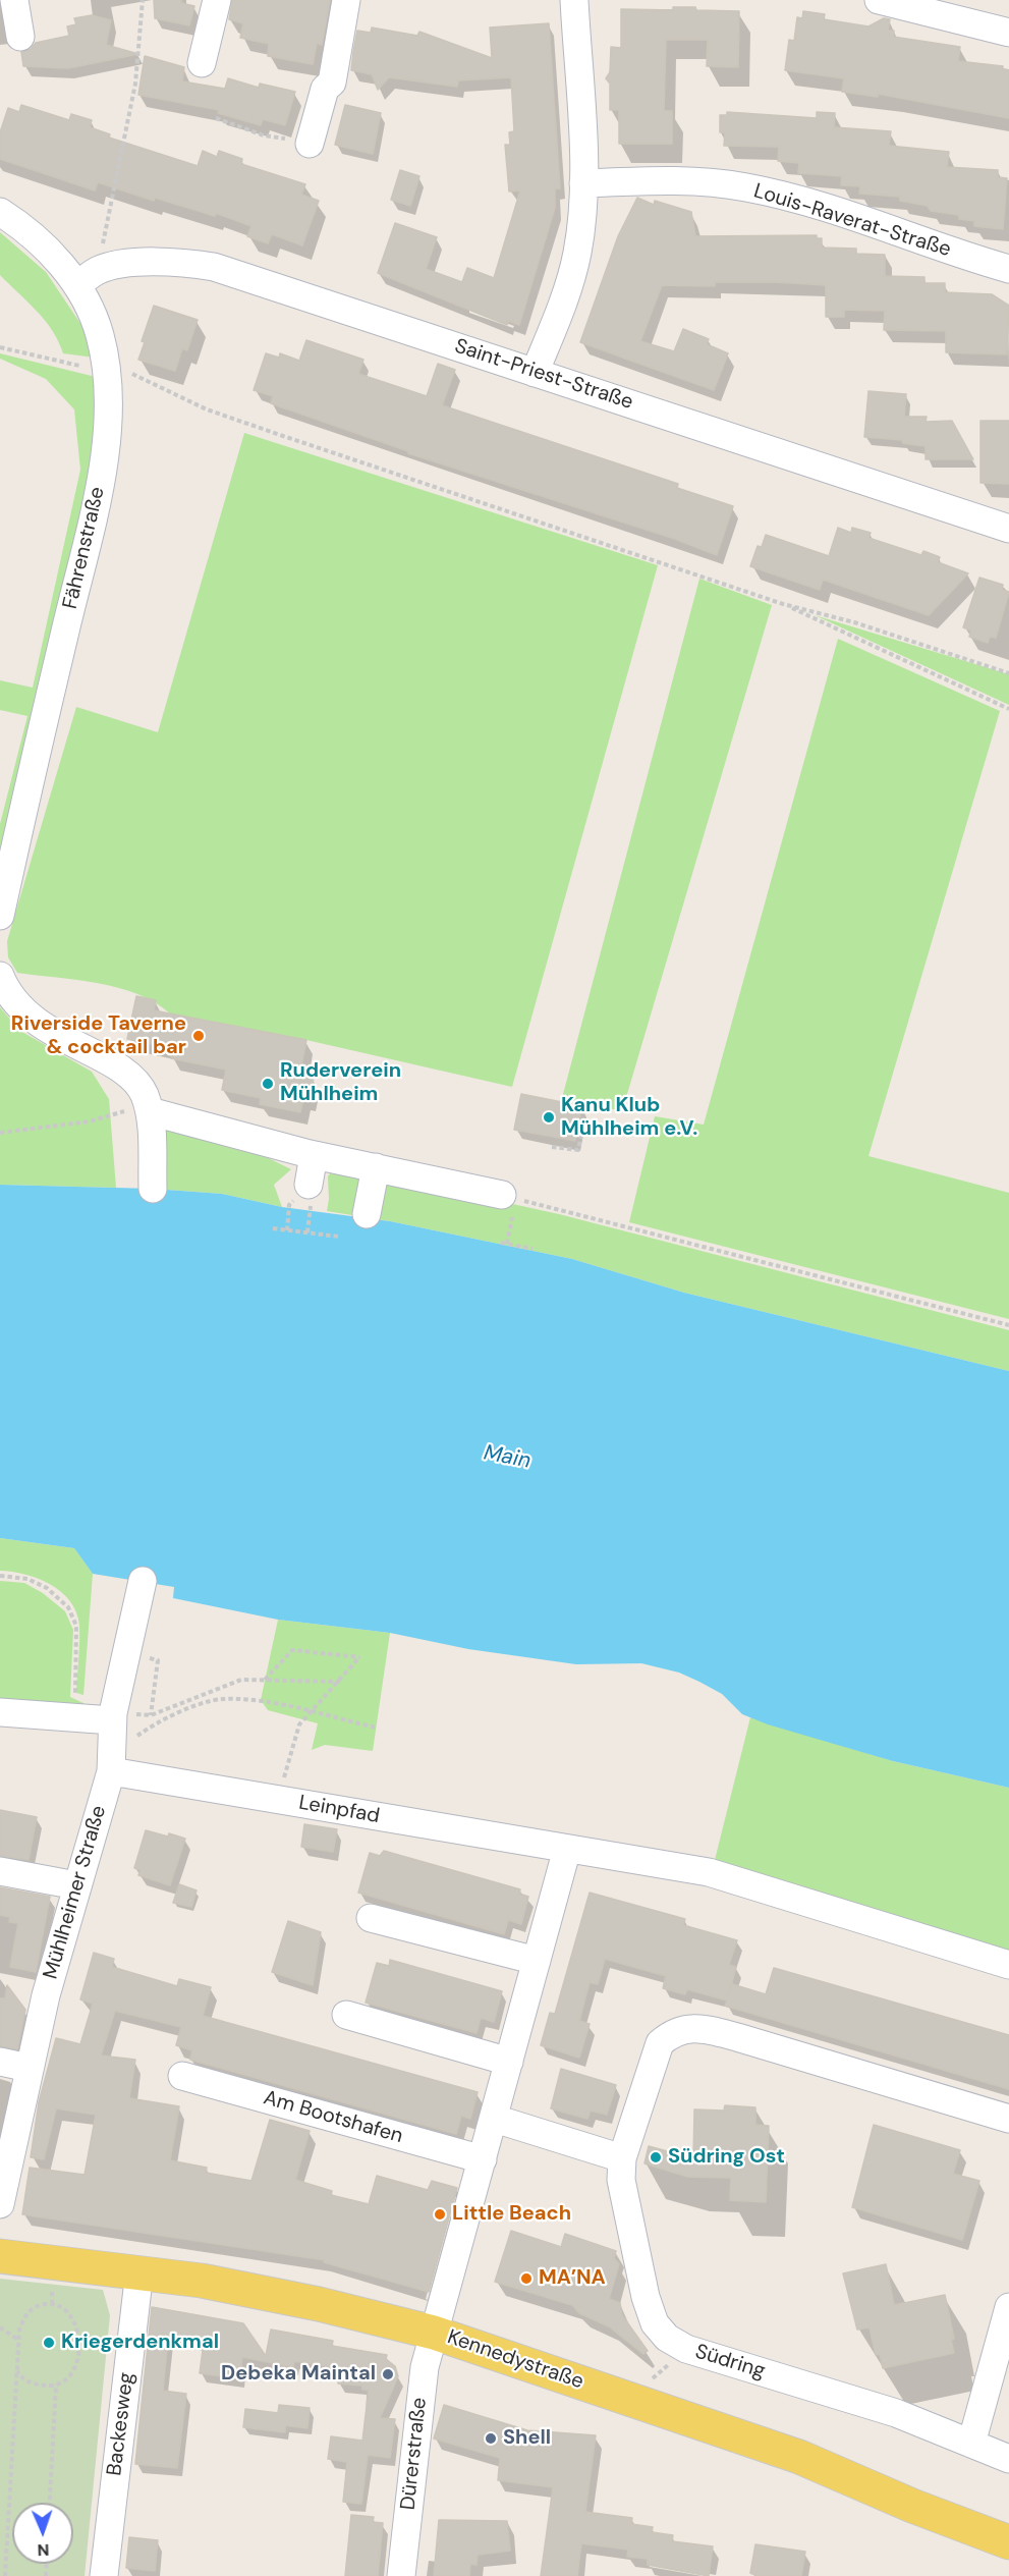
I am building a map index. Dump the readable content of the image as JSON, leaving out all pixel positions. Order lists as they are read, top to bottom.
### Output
{
  "streets": {
    "main road": ["Kennedystraße"],
    "street": [
      "Louis-Raverat-Straße",
      "Saint-Priest-Straße",
      "Fährenstraße",
      "Leinpfad",
      "Mühlheimer Straße",
      "Am Bootshafen",
      "Südring",
      "Backesweg",
      "Dürerstraße"
    ]
  },
  "crossings": [
    ["Saint-Priest-Straße", "Fährenstraße"],
    ["Leinpfad", "Mühlheimer Straße"],
    ["Kennedystraße", "Backesweg"],
    ["Kennedystraße", "Dürerstraße"]
  ],
  "water": ["Main"],
  "places": [
    "Riverside Taverne & cocktail bar",
    "Ruderverein Mühlheim",
    "Kanu Klub Mühlheim e.V.",
    "Südring Ost",
    "Little Beach",
    "MA’NA",
    "Kriegerdenkmal",
    "Debeka Maintal",
    "Shell"
  ],
  "north": "bottom"
}
